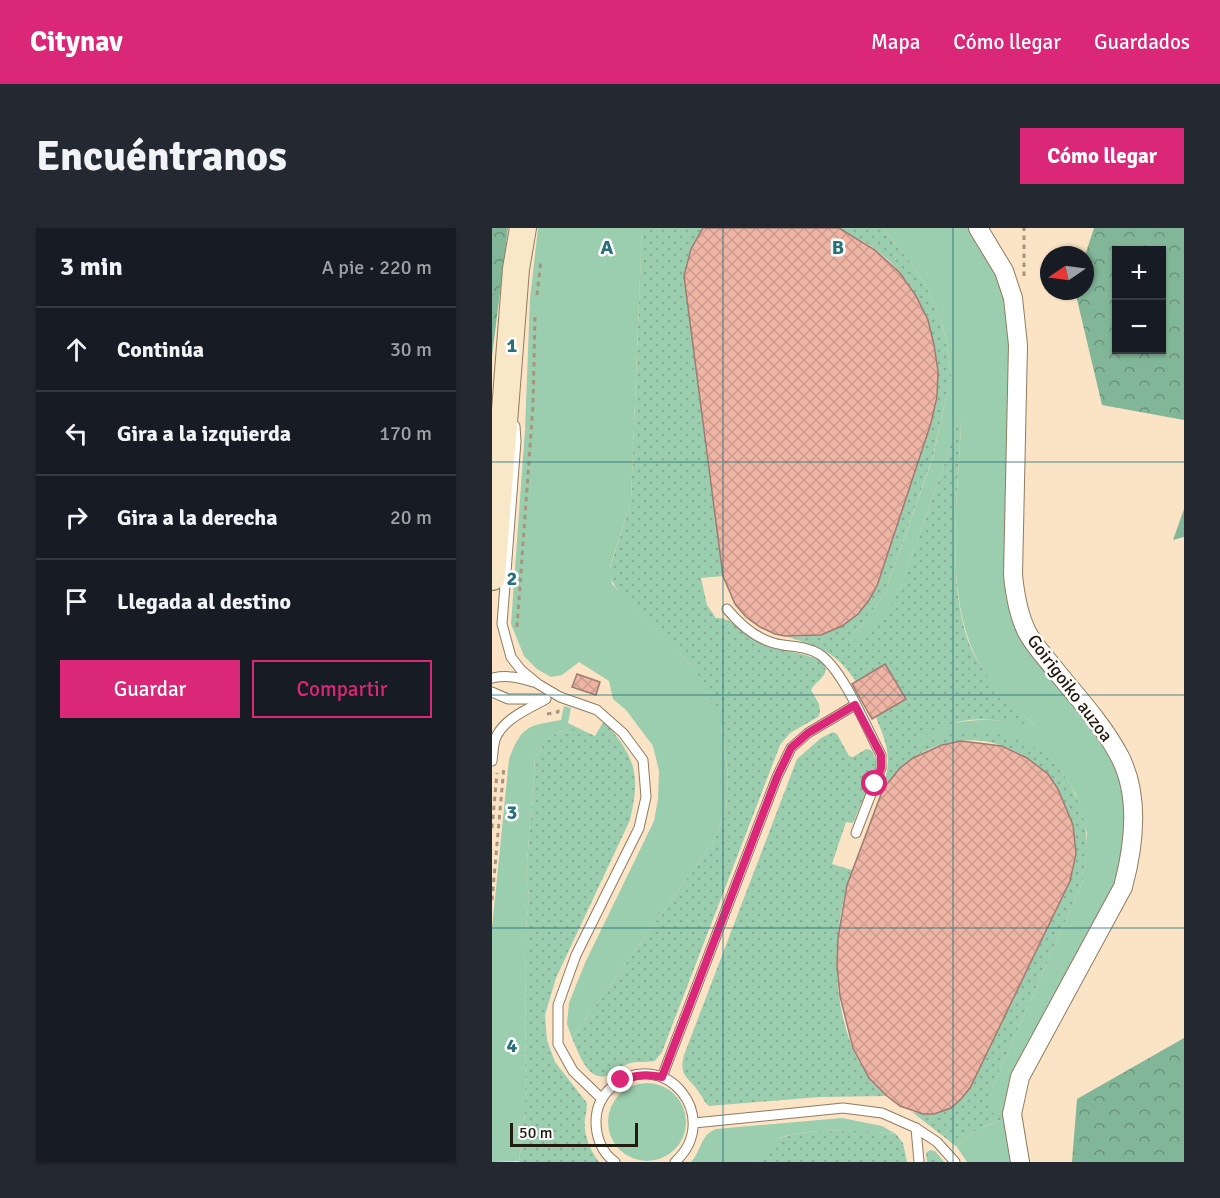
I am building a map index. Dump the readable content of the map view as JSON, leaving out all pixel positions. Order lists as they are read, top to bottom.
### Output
{
  "streets": {
    "street": ["Goirigoiko auzoa"]
  },
  "scale_bar": "50 m",
  "north": "left",
  "page": {
    "header": "Citynav",
    "nav": ["Mapa", "Cómo llegar", "Guardados"],
    "buttons": [
      "Cómo llegar",
      ["Guardar", "Compartir"]
    ],
    "title": "Encuéntranos",
    "heading": ["3 min", "A pie · 220 m"],
    "map_buttons": ["+", "−"],
    "list": [
      ["Continúa", "30 m"],
      ["Gira a la izquierda", "170 m"],
      ["Gira a la derecha", "20 m"],
      "Llegada al destino"
    ],
    "scale": "50 m"
  },
  "grid": {
    "columns": ["A", "B"],
    "rows": [
      "1",
      "2",
      "3",
      "4"
    ]
  }
}
